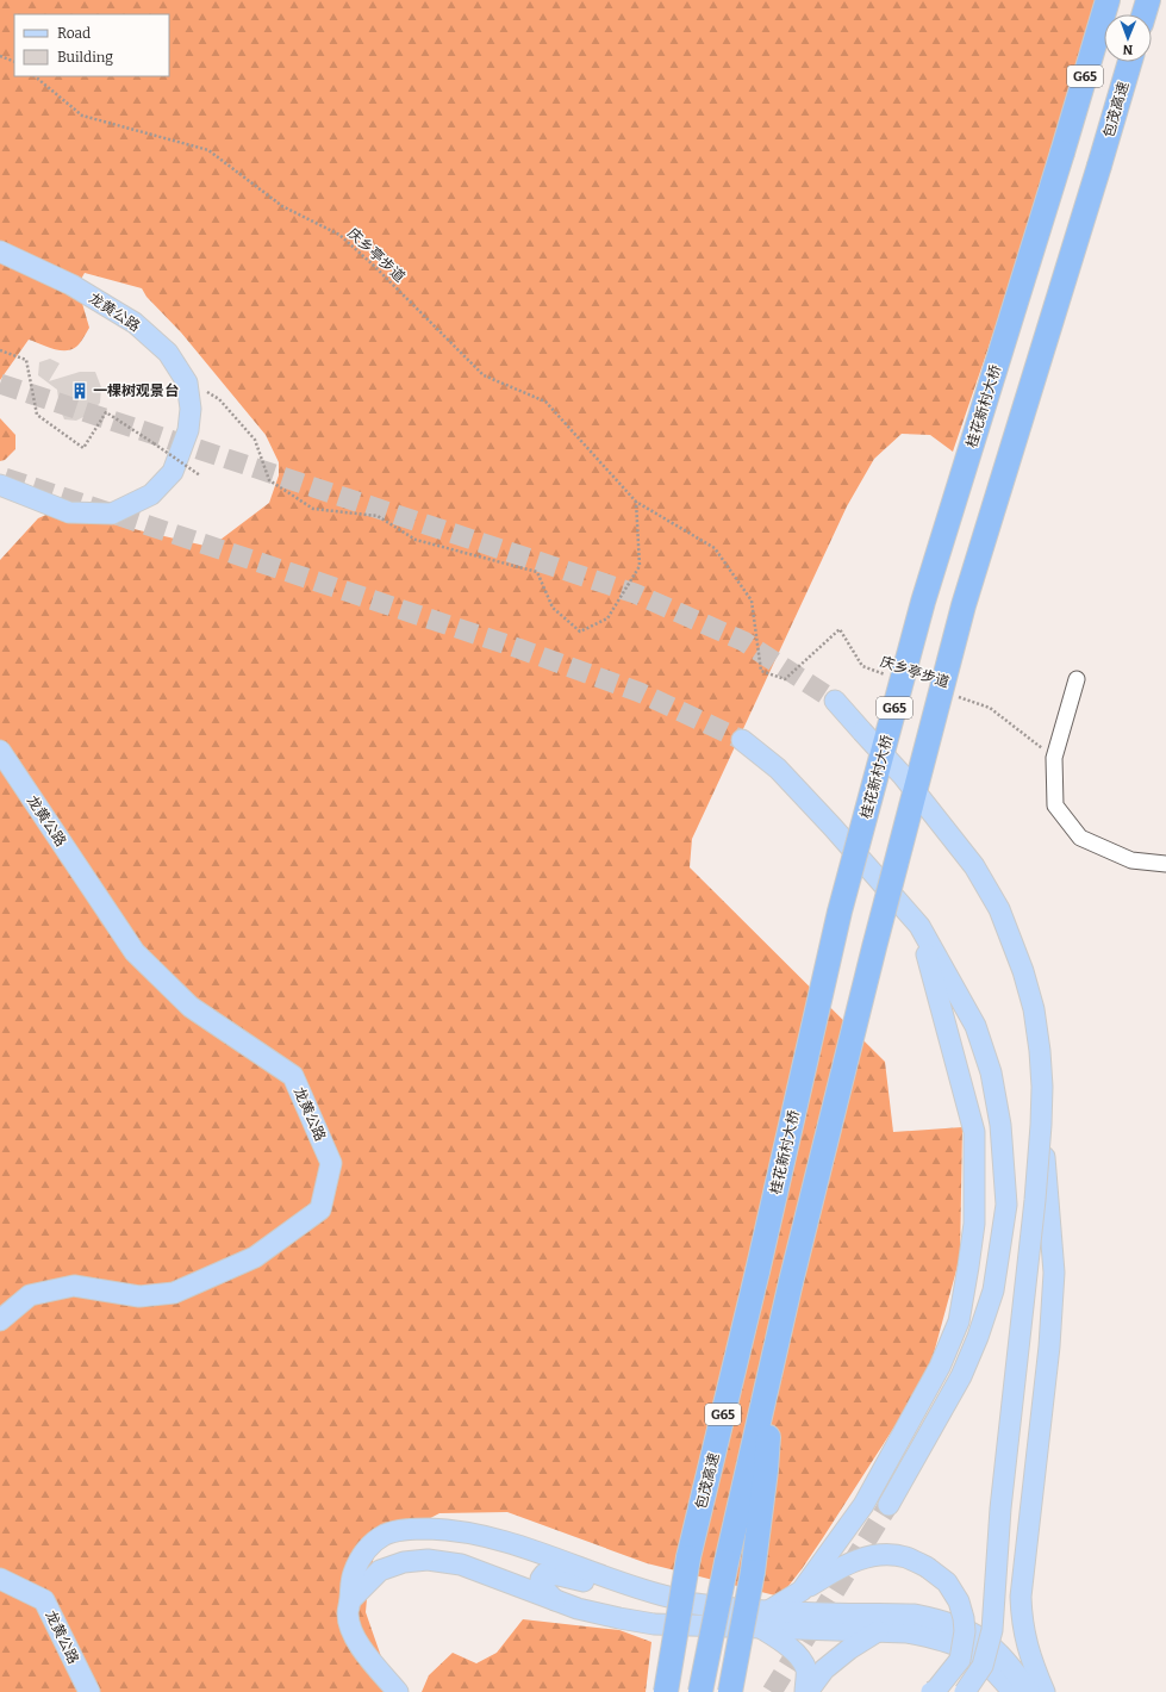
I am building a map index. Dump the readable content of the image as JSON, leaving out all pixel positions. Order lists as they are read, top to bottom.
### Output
{
  "streets": {
    "highway": ["G65", "包茂高速", "桂花新村大桥"],
    "main road": ["龙黄公路"],
    "path": ["庆乡亭步道"]
  },
  "crossings": [
    ["G65", "包茂高速"],
    ["包茂高速", "桂花新村大桥"]
  ],
  "places": {
    "building": ["一棵树观景台"]
  },
  "legend": ["Road", "Building"],
  "north": "bottom"
}
